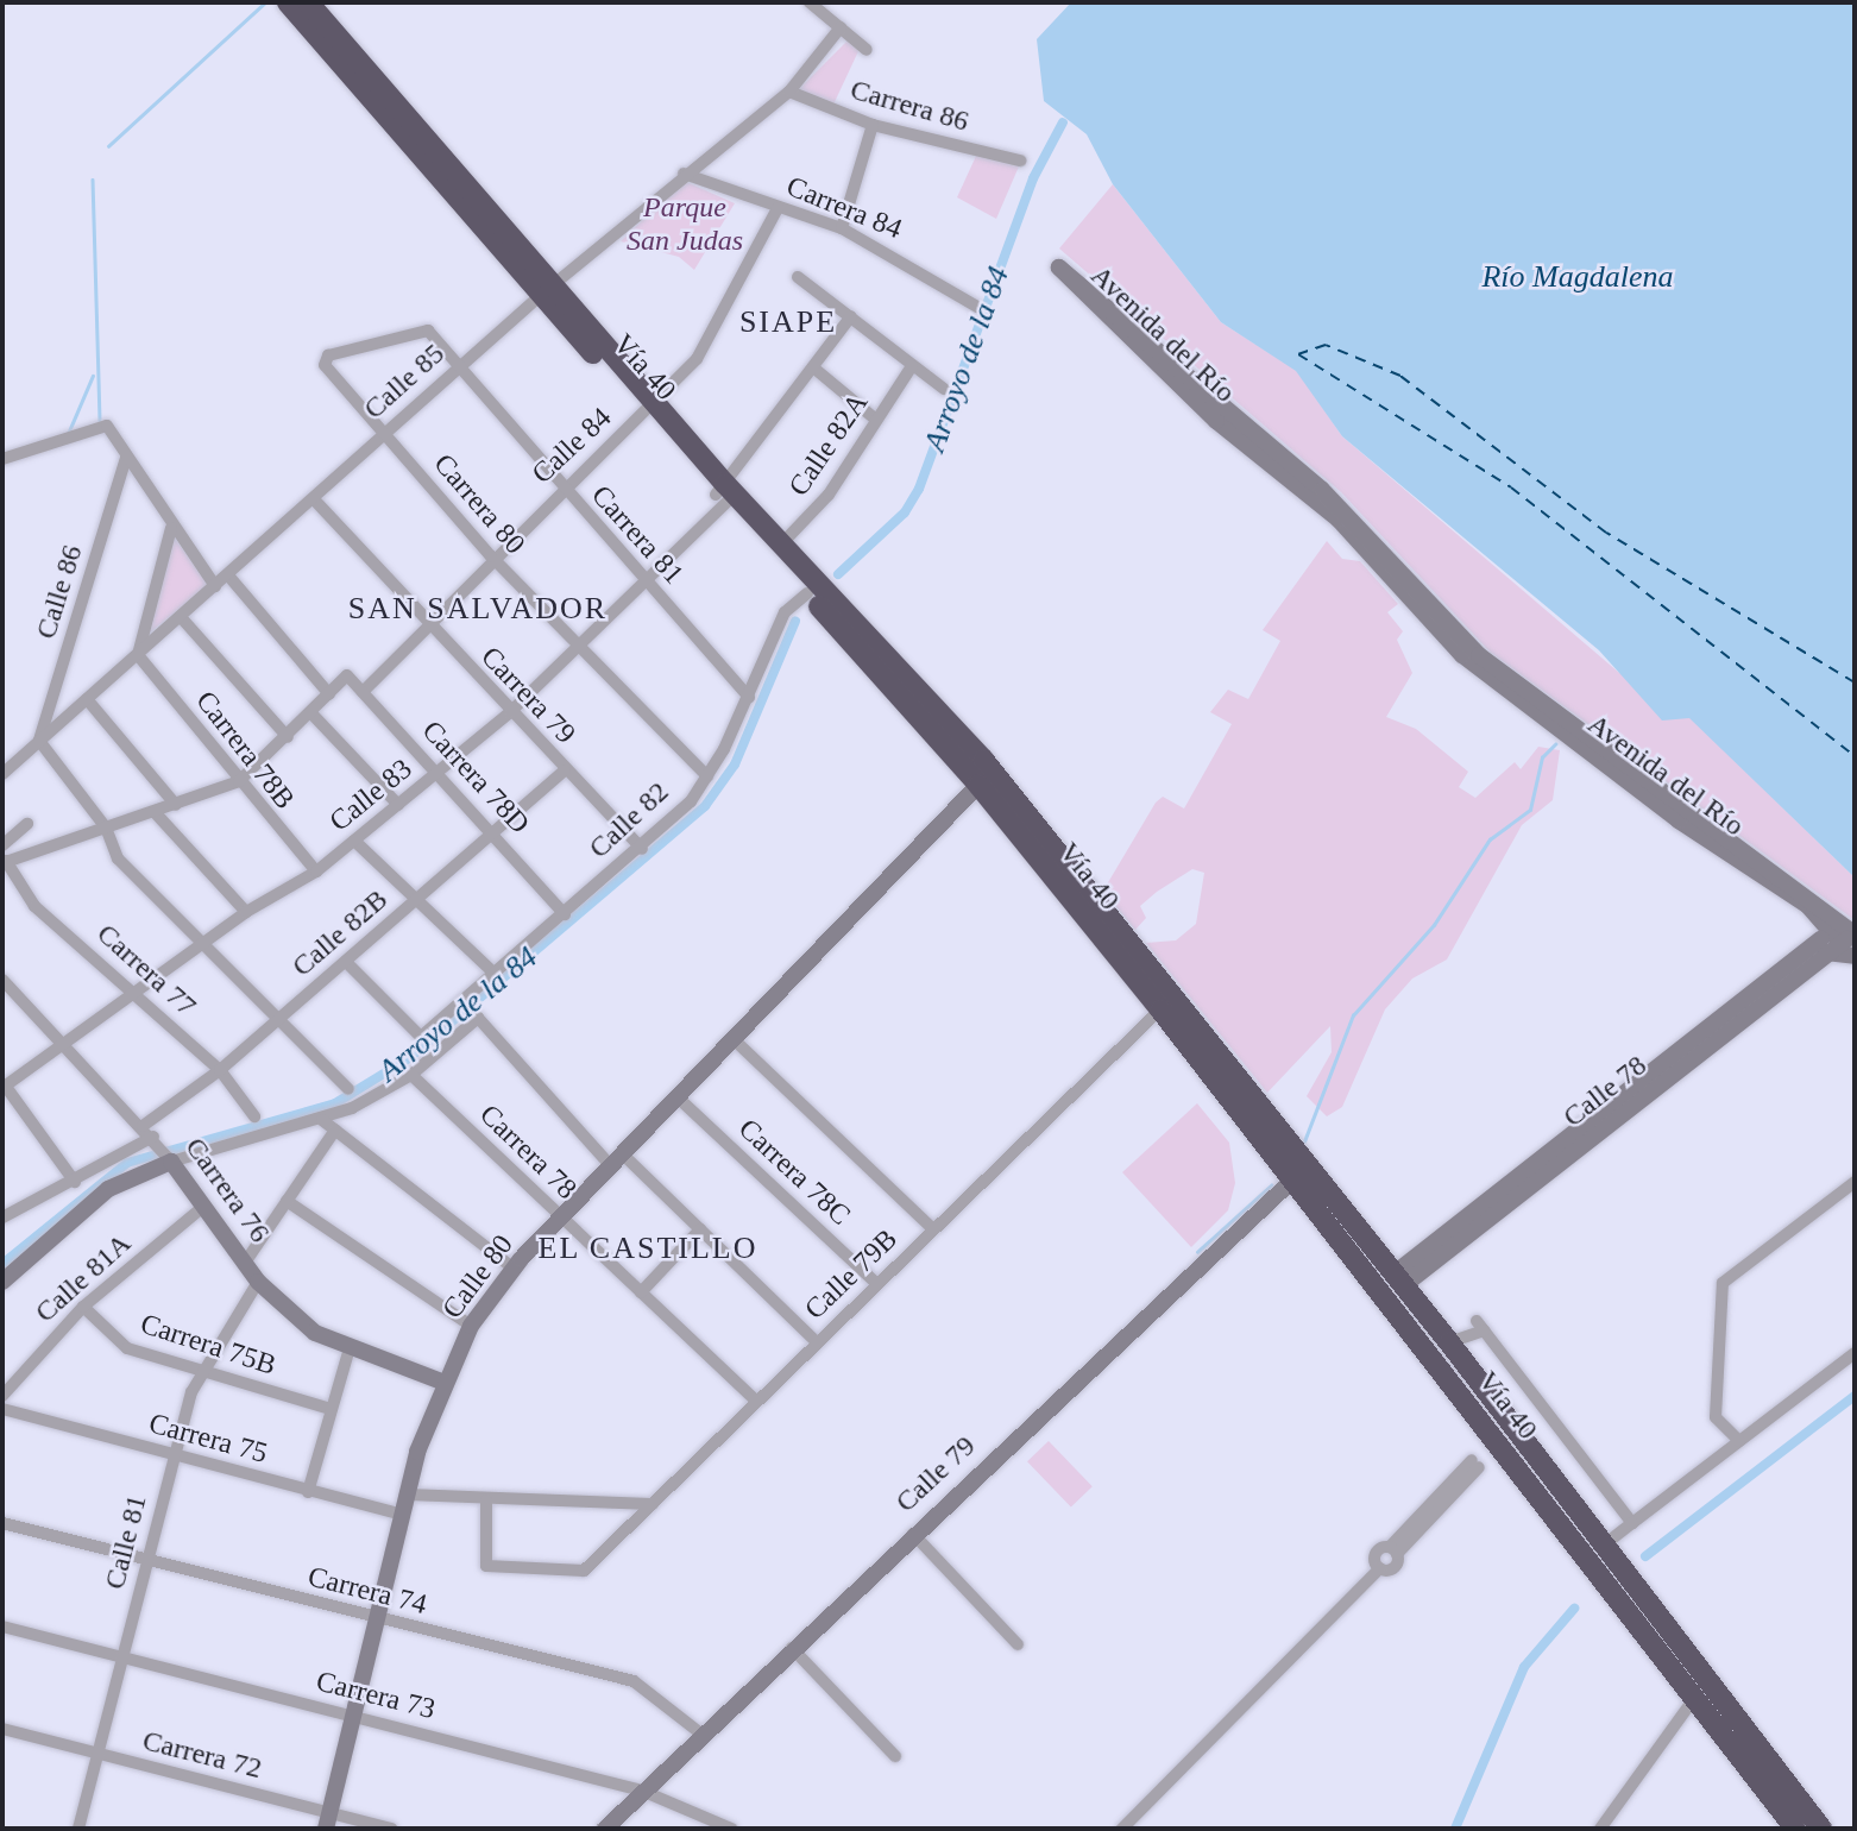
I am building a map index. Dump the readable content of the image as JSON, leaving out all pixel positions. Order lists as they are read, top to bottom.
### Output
{
  "streets": {
    "highway": ["Vía 40"],
    "street": [
      "Carrera 86",
      "Carrera 84",
      "Avenida del Río",
      "Calle 85",
      "Calle 82A",
      "Calle 84",
      "Carrera 80",
      "Carrera 81",
      "Calle 86",
      "Carrera 79",
      "Carrera 78B",
      "Carrera 78D",
      "Calle 83",
      "Calle 82",
      "Calle 82B",
      "Carrera 77",
      "Calle 78",
      "Carrera 78",
      "Carrera 78C",
      "Carrera 76",
      "Calle 79B",
      "Calle 80",
      "Calle 81A",
      "Carrera 75B",
      "Carrera 75",
      "Calle 79",
      "Calle 81",
      "Carrera 74",
      "Carrera 73",
      "Carrera 72"
    ]
  },
  "crossings": [
    ["Carrera 86", "Calle 85"],
    ["Carrera 84", "Calle 85"],
    ["Carrera 84", "Calle 84"],
    ["Avenida del Río", "Calle 78"],
    ["Vía 40", "Calle 85"],
    ["Vía 40", "Calle 82A"],
    ["Vía 40", "Calle 84"],
    ["Vía 40", "Calle 83"],
    ["Vía 40", "Calle 82"],
    ["Vía 40", "Calle 78"],
    ["Vía 40", "Calle 79B"],
    ["Vía 40", "Calle 80"],
    ["Vía 40", "Calle 79"],
    ["Calle 85", "Carrera 80"],
    ["Calle 85", "Carrera 81"],
    ["Calle 85", "Calle 86"],
    ["Calle 85", "Carrera 79"],
    ["Calle 85", "Carrera 78B"],
    ["Calle 84", "Carrera 80"],
    ["Calle 84", "Carrera 81"],
    ["Calle 84", "Carrera 79"],
    ["Calle 84", "Carrera 78D"],
    ["Carrera 80", "Carrera 81"],
    ["Carrera 80", "Calle 83"],
    ["Carrera 80", "Calle 82"],
    ["Carrera 81", "Calle 83"],
    ["Carrera 81", "Calle 82"],
    ["Carrera 79", "Calle 83"],
    ["Carrera 79", "Calle 82"],
    ["Carrera 79", "Calle 82B"],
    ["Carrera 78B", "Calle 83"],
    ["Carrera 78D", "Calle 83"],
    ["Carrera 78D", "Calle 82"],
    ["Carrera 78D", "Calle 82B"],
    ["Calle 83", "Carrera 77"],
    ["Calle 83", "Carrera 76"],
    ["Calle 82", "Calle 82B"],
    ["Calle 82B", "Carrera 77"],
    ["Calle 82B", "Carrera 76"],
    ["Carrera 78", "Calle 79B"],
    ["Carrera 78", "Calle 80"],
    ["Carrera 78C", "Calle 79B"],
    ["Carrera 78C", "Calle 80"],
    ["Carrera 76", "Calle 80"],
    ["Carrera 76", "Calle 81A"],
    ["Carrera 76", "Calle 81"],
    ["Calle 80", "Carrera 75"],
    ["Calle 80", "Carrera 74"],
    ["Calle 80", "Carrera 73"],
    ["Calle 80", "Carrera 72"],
    ["Calle 81A", "Carrera 75B"],
    ["Carrera 75B", "Calle 81"],
    ["Carrera 75", "Calle 81"],
    ["Calle 79", "Carrera 74"],
    ["Calle 79", "Carrera 73"],
    ["Calle 81", "Carrera 74"],
    ["Calle 81", "Carrera 73"],
    ["Calle 81", "Carrera 72"]
  ],
  "districts": ["SIAPE", "SAN SALVADOR", "EL CASTILLO"],
  "water": ["Río Magdalena", "Arroyo de la 84"],
  "parks": ["Parque San Judas"]
}
